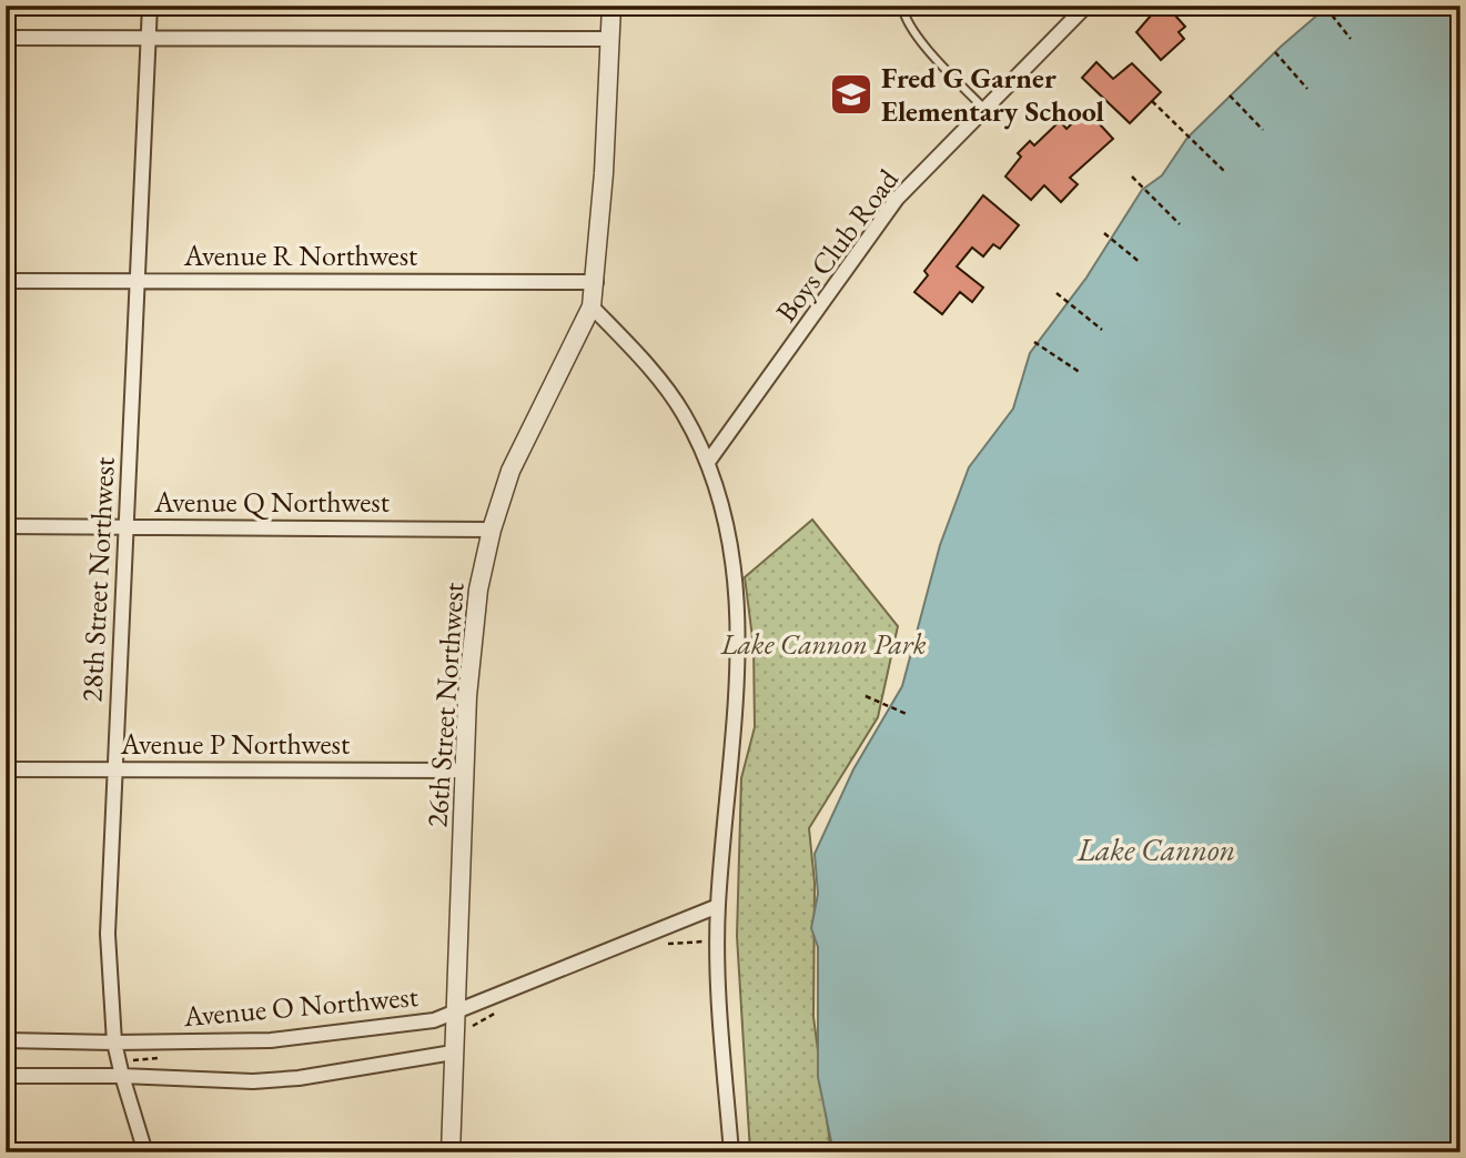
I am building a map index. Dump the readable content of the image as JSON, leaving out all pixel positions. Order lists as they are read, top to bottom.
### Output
{
  "streets": {
    "street": [
      "Boys Club Road",
      "Avenue R Northwest",
      "Avenue Q Northwest",
      "28th Street Northwest",
      "26th Street Northwest",
      "Avenue P Northwest",
      "Avenue O Northwest"
    ]
  },
  "crossings": [
    ["Avenue R Northwest", "28th Street Northwest"],
    ["Avenue R Northwest", "26th Street Northwest"],
    ["Avenue Q Northwest", "28th Street Northwest"],
    ["Avenue Q Northwest", "26th Street Northwest"],
    ["28th Street Northwest", "Avenue P Northwest"],
    ["28th Street Northwest", "Avenue O Northwest"],
    ["26th Street Northwest", "Avenue P Northwest"],
    ["26th Street Northwest", "Avenue O Northwest"]
  ],
  "water": ["Lake Cannon"],
  "parks": ["Lake Cannon Park"],
  "places": {
    "school or university": ["Fred G Garner Elementary School"]
  }
}
